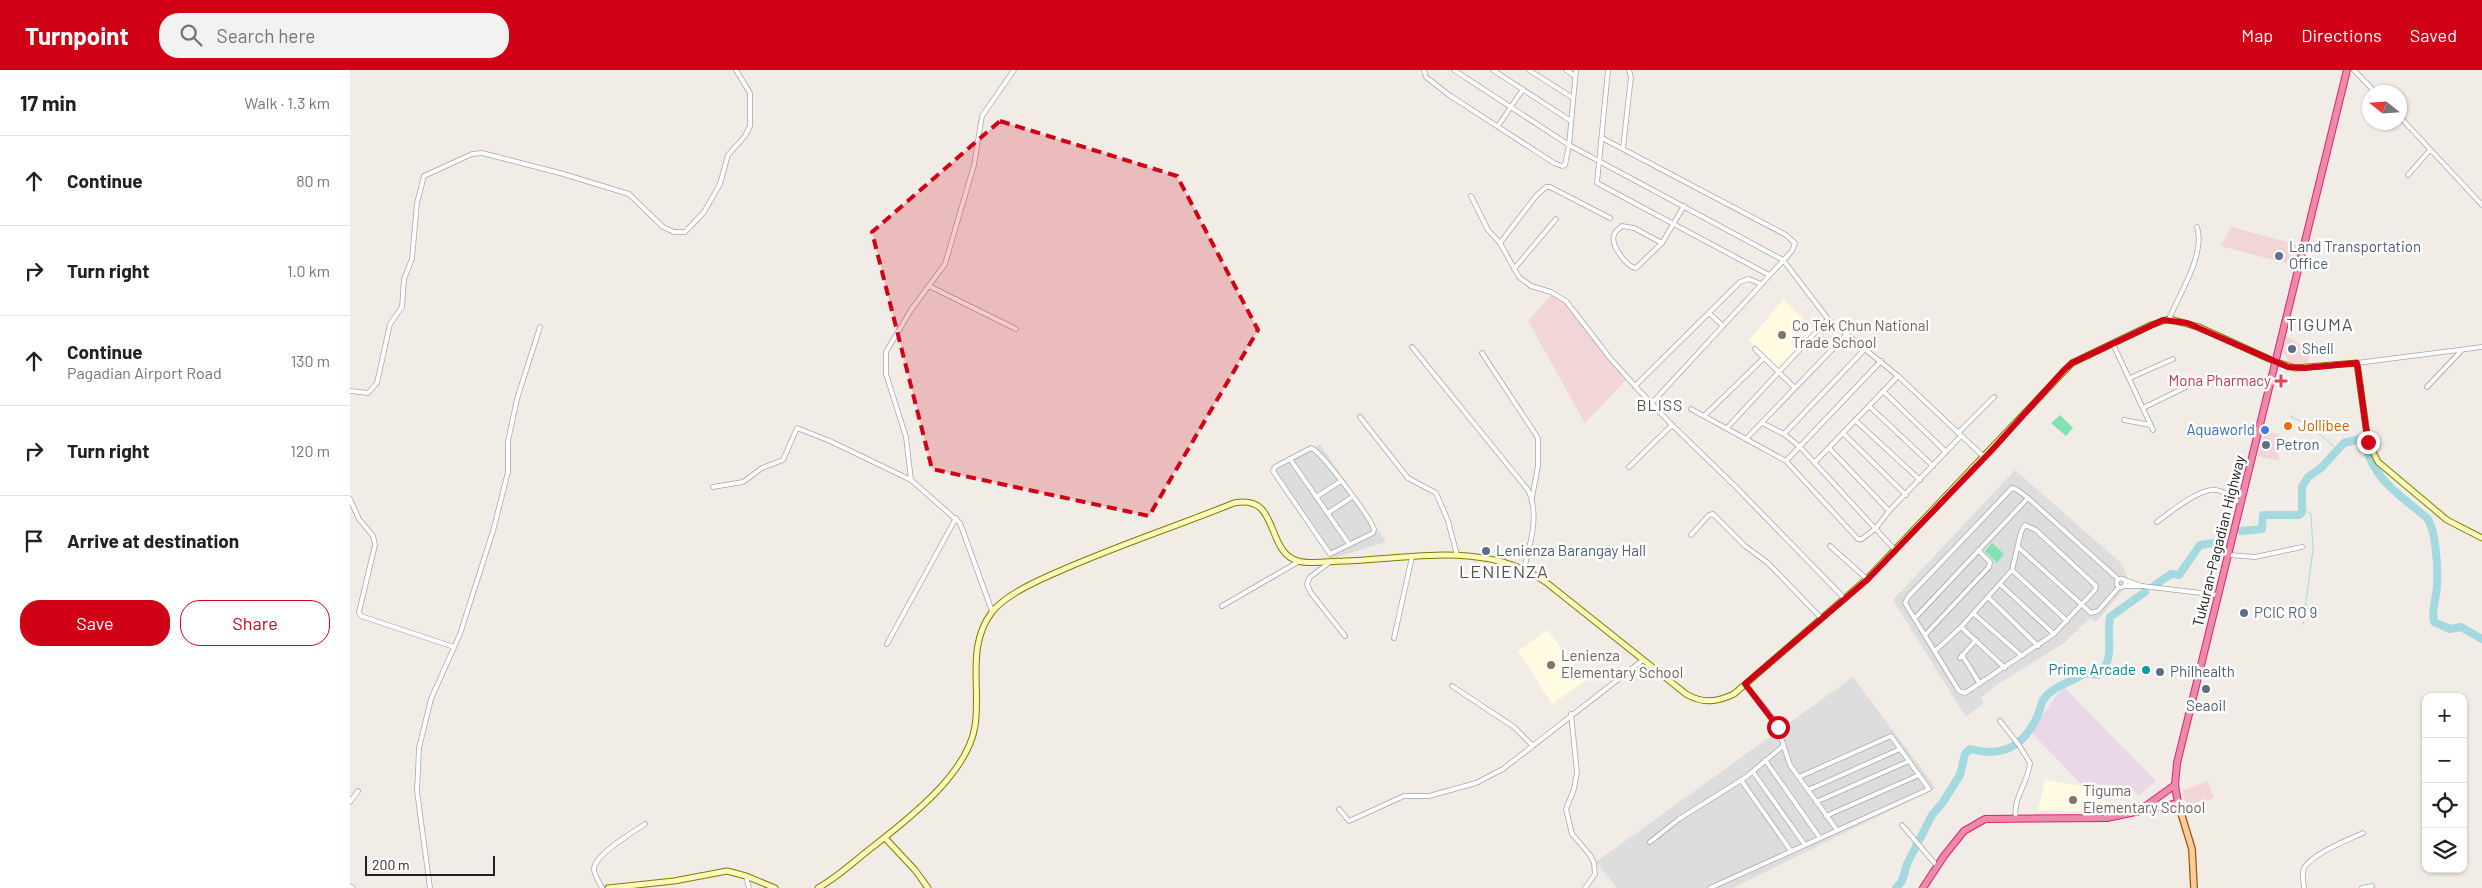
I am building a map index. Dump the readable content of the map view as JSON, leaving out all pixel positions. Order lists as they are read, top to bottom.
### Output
{
  "streets": {
    "highway": ["Tukuran-Pagadian Highway"]
  },
  "districts": ["TIGUMA", "BLISS", "LENIENZA"],
  "places": {
    "other": [
      "Land Transportation Office",
      "Co Tek Chun National Trade School",
      "Shell",
      "Jollibee",
      "Aquaworld",
      "Petron",
      "Lenienza Barangay Hall",
      "PCIC RO 9",
      "Lenienza Elementary School",
      "Prime Arcade",
      "Philhealth",
      "Seaoil",
      "Tiguma Elementary School"
    ],
    "health": ["Mona Pharmacy"]
  },
  "scale_bar": "200 m",
  "north": "left",
  "page": {
    "header": "Turnpoint",
    "search": "Search here",
    "nav": ["Map", "Directions", "Saved"],
    "heading": ["17 min", "Walk · 1.3 km"],
    "list": [
      ["Continue", "80 m"],
      ["Turn right", "1.0 km"],
      ["Continue", "Pagadian Airport Road", "130 m"],
      ["Turn right", "120 m"],
      "Arrive at destination"
    ],
    "buttons": ["Save", "Share"],
    "map_buttons": ["+", "−"],
    "scale": "200 m"
  }
}
